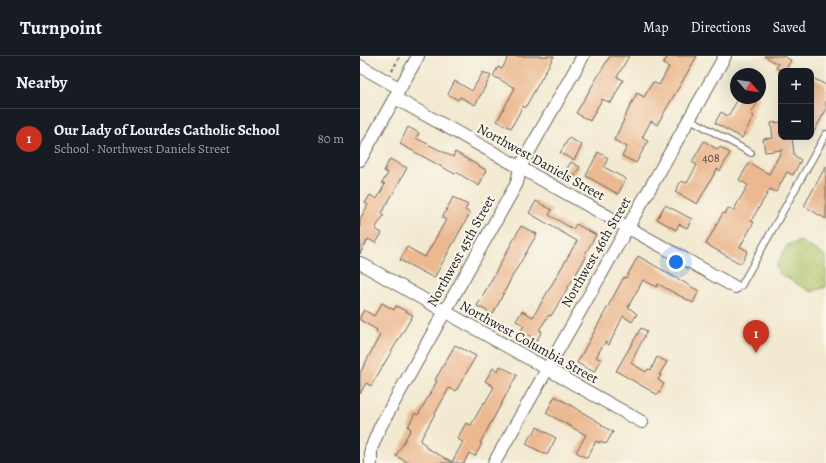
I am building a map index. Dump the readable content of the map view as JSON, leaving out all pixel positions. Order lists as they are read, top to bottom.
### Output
{
  "streets": {
    "street": [
      "Northwest Daniels Street",
      "Northwest 45th Street",
      "Northwest 46th Street",
      "Northwest Columbia Street"
    ]
  },
  "crossings": [
    ["Northwest Daniels Street", "Northwest 45th Street"],
    ["Northwest Daniels Street", "Northwest 46th Street"],
    ["Northwest 45th Street", "Northwest Columbia Street"],
    ["Northwest 46th Street", "Northwest Columbia Street"]
  ],
  "house_numbers": ["408"],
  "north": "bottom right",
  "page": {
    "header": "Turnpoint",
    "nav": ["Map", "Directions", "Saved"],
    "heading": "Nearby",
    "map_buttons": ["+", "−"],
    "list": [
      {
        "mark": "1",
        "name": "Our Lady of Lourdes Catholic School",
        "note": "School · Northwest Daniels Street",
        "value": "80 m"
      }
    ],
    "pins": "1"
  }
}
